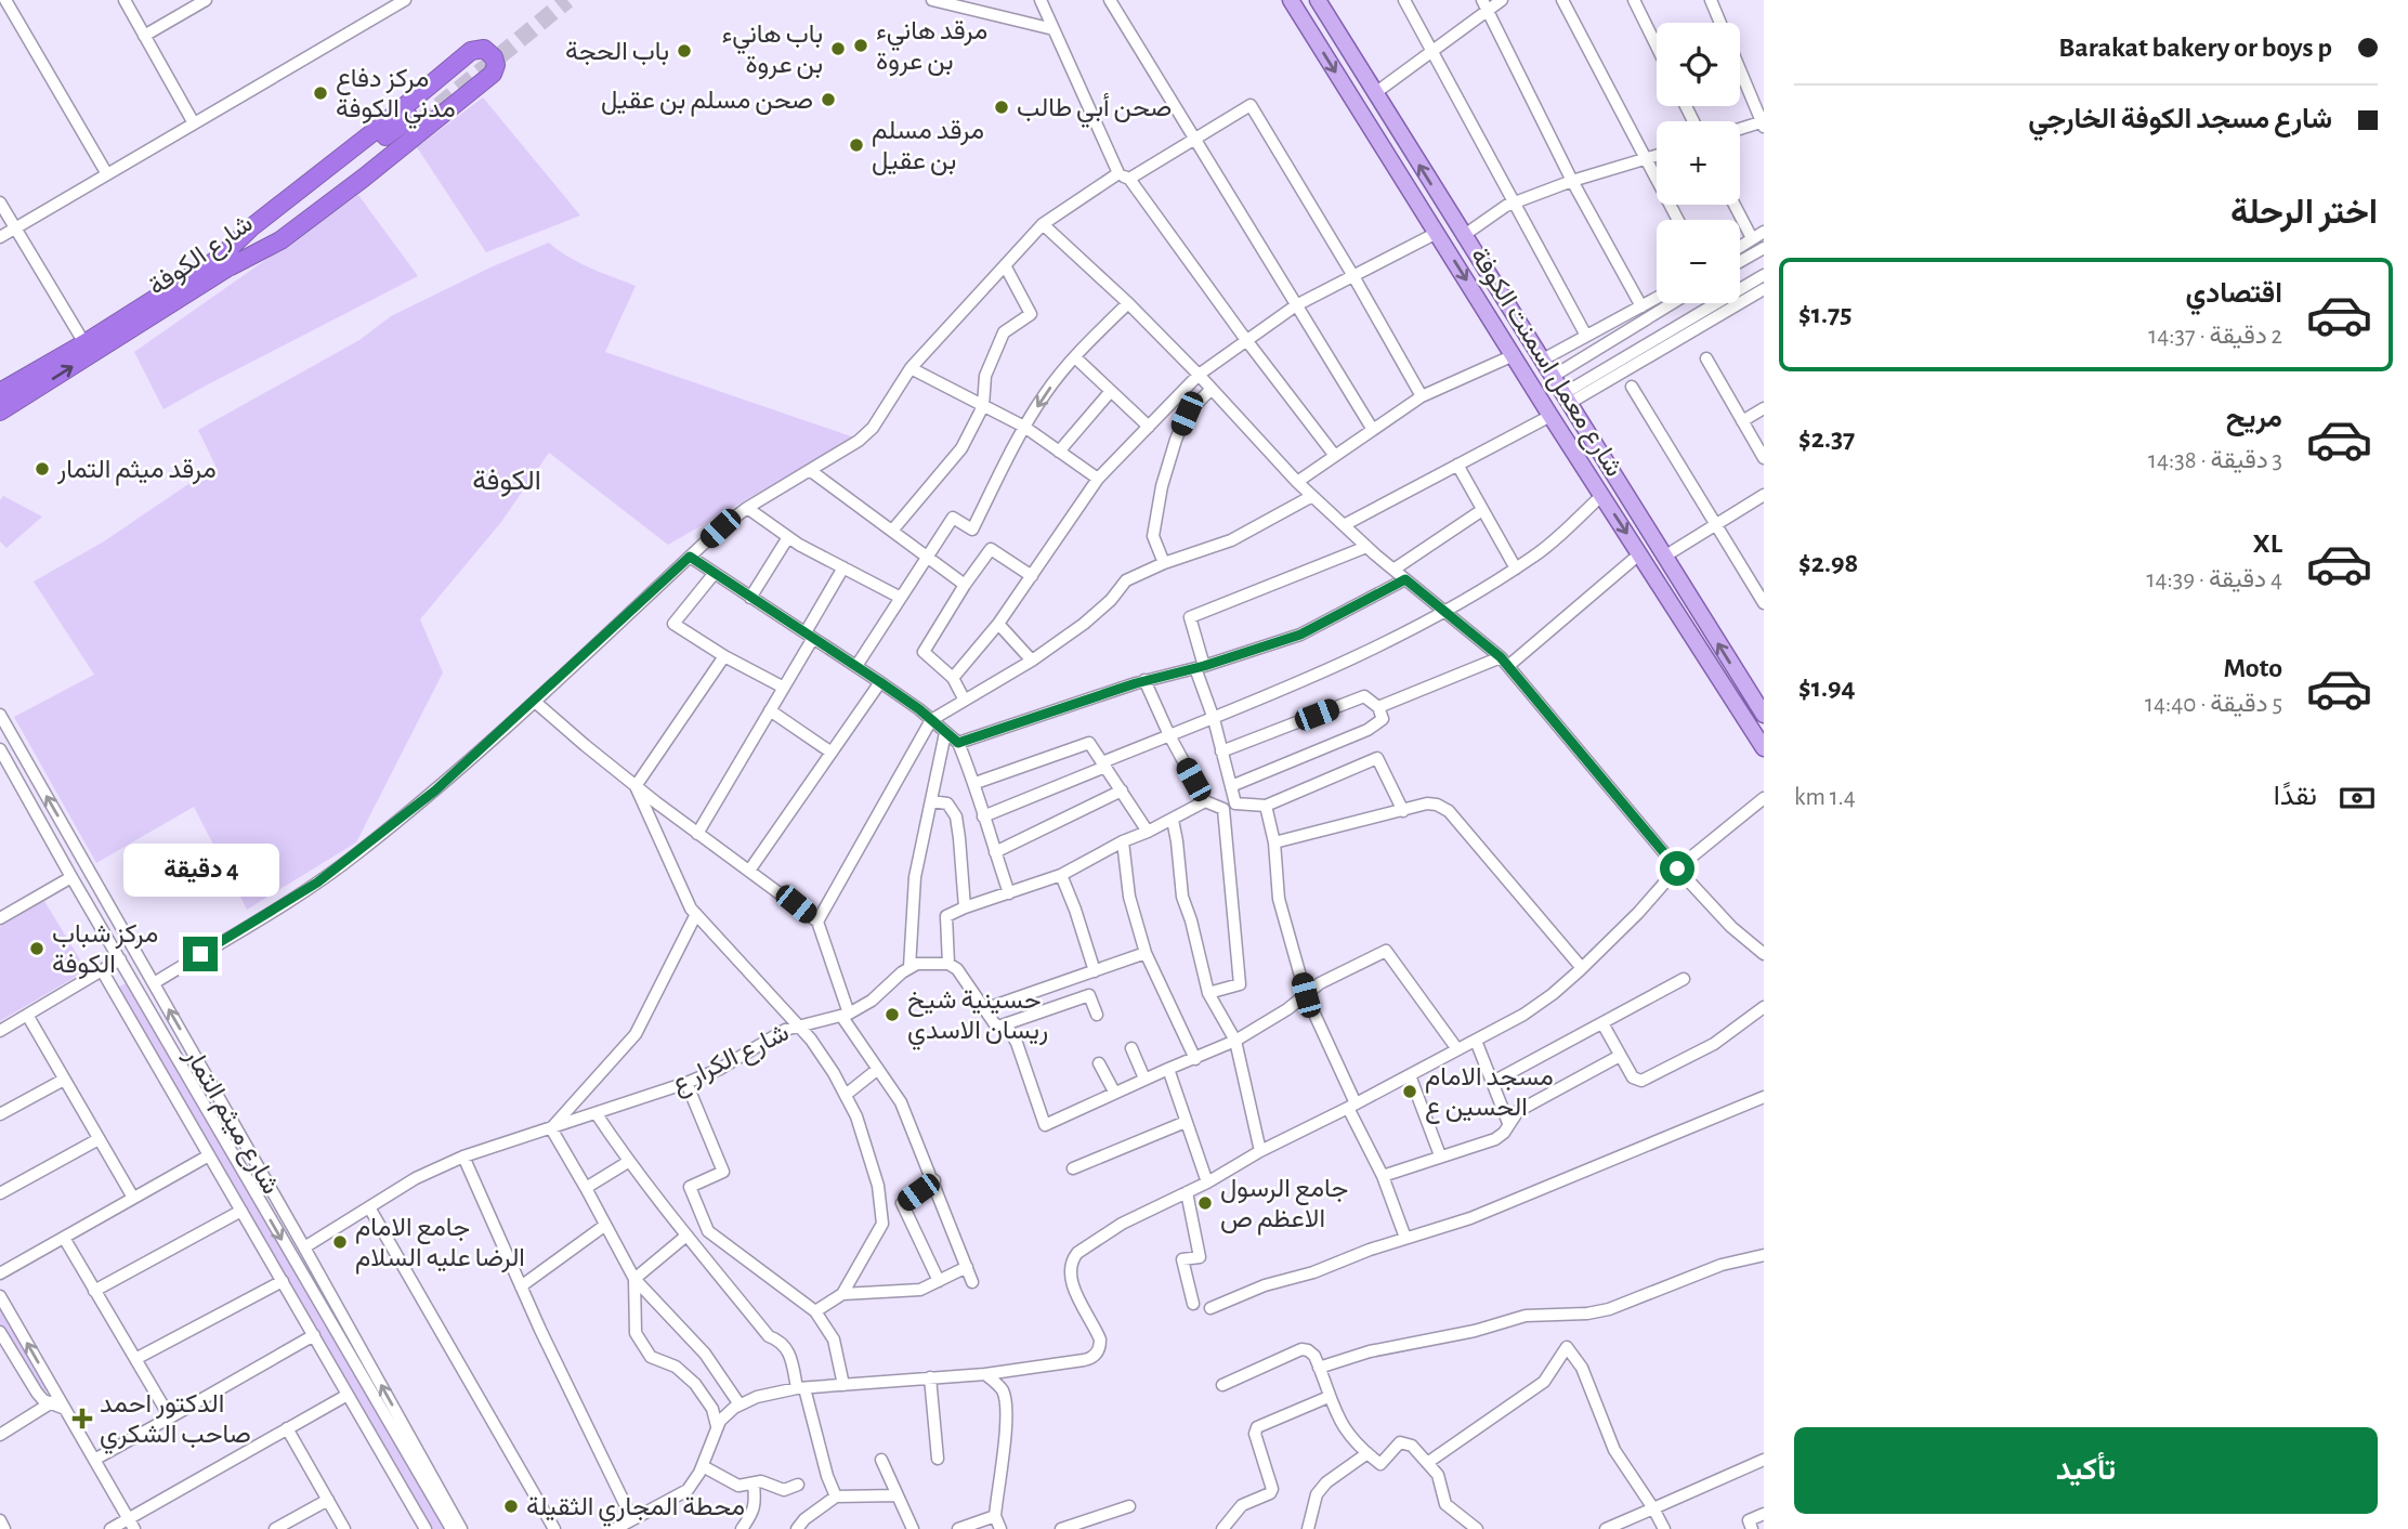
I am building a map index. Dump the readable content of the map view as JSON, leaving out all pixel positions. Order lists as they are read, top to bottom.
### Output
{
  "streets": {
    "highway": ["شارع الكوفة"],
    "main road": ["شارع معمل اسمنت الكوفة"],
    "street": ["شارع الكرار ع", "شارع ميثم التمار"]
  },
  "crossings": [
    ["شارع الكرار ع", "شارع ميثم التمار"]
  ],
  "districts": ["الكوفة"],
  "places": {
    "other": [
      "مرقد هانيء بن عروة",
      "باب هانيء بن عروة",
      "باب الحجة",
      "مركز دفاع مدني الكوفة",
      "صحن مسلم بن عقيل",
      "صحن أبي طالب",
      "مرقد مسلم بن عقيل",
      "مرقد ميثم التمار",
      "مركز شباب الكوفة",
      "حسينية شيخ ريسان الاسدي",
      "مسجد الامام الحسين ع",
      "جامع الرسول الاعظم ص",
      "جامع الامام الرضا عليه السلام",
      "محطة المجاري الثقيلة"
    ],
    "health": ["الدكتور احمد صاحب الشكري"]
  },
  "page": {
    "banner": ["Barakat bakery or boys p", "شارع مسجد الكوفة الخارجي"],
    "map_buttons": ["+", "−"],
    "heading": "اختر الرحلة",
    "list": [
      {
        "name": "اقتصادي",
        "note": "2 دقيقة · 14:37",
        "value": "$1.75"
      },
      {
        "name": "مريح",
        "note": "3 دقيقة · 14:38",
        "value": "$2.37"
      },
      {
        "name": "XL",
        "note": "4 دقيقة · 14:39",
        "value": "$2.98"
      },
      {
        "name": "Moto",
        "note": "5 دقيقة · 14:40",
        "value": "$1.94"
      }
    ],
    "pay": ["نقدًا", "1.4 km"],
    "bubble": "4 دقيقة",
    "buttons": "تأكيد"
  }
}
